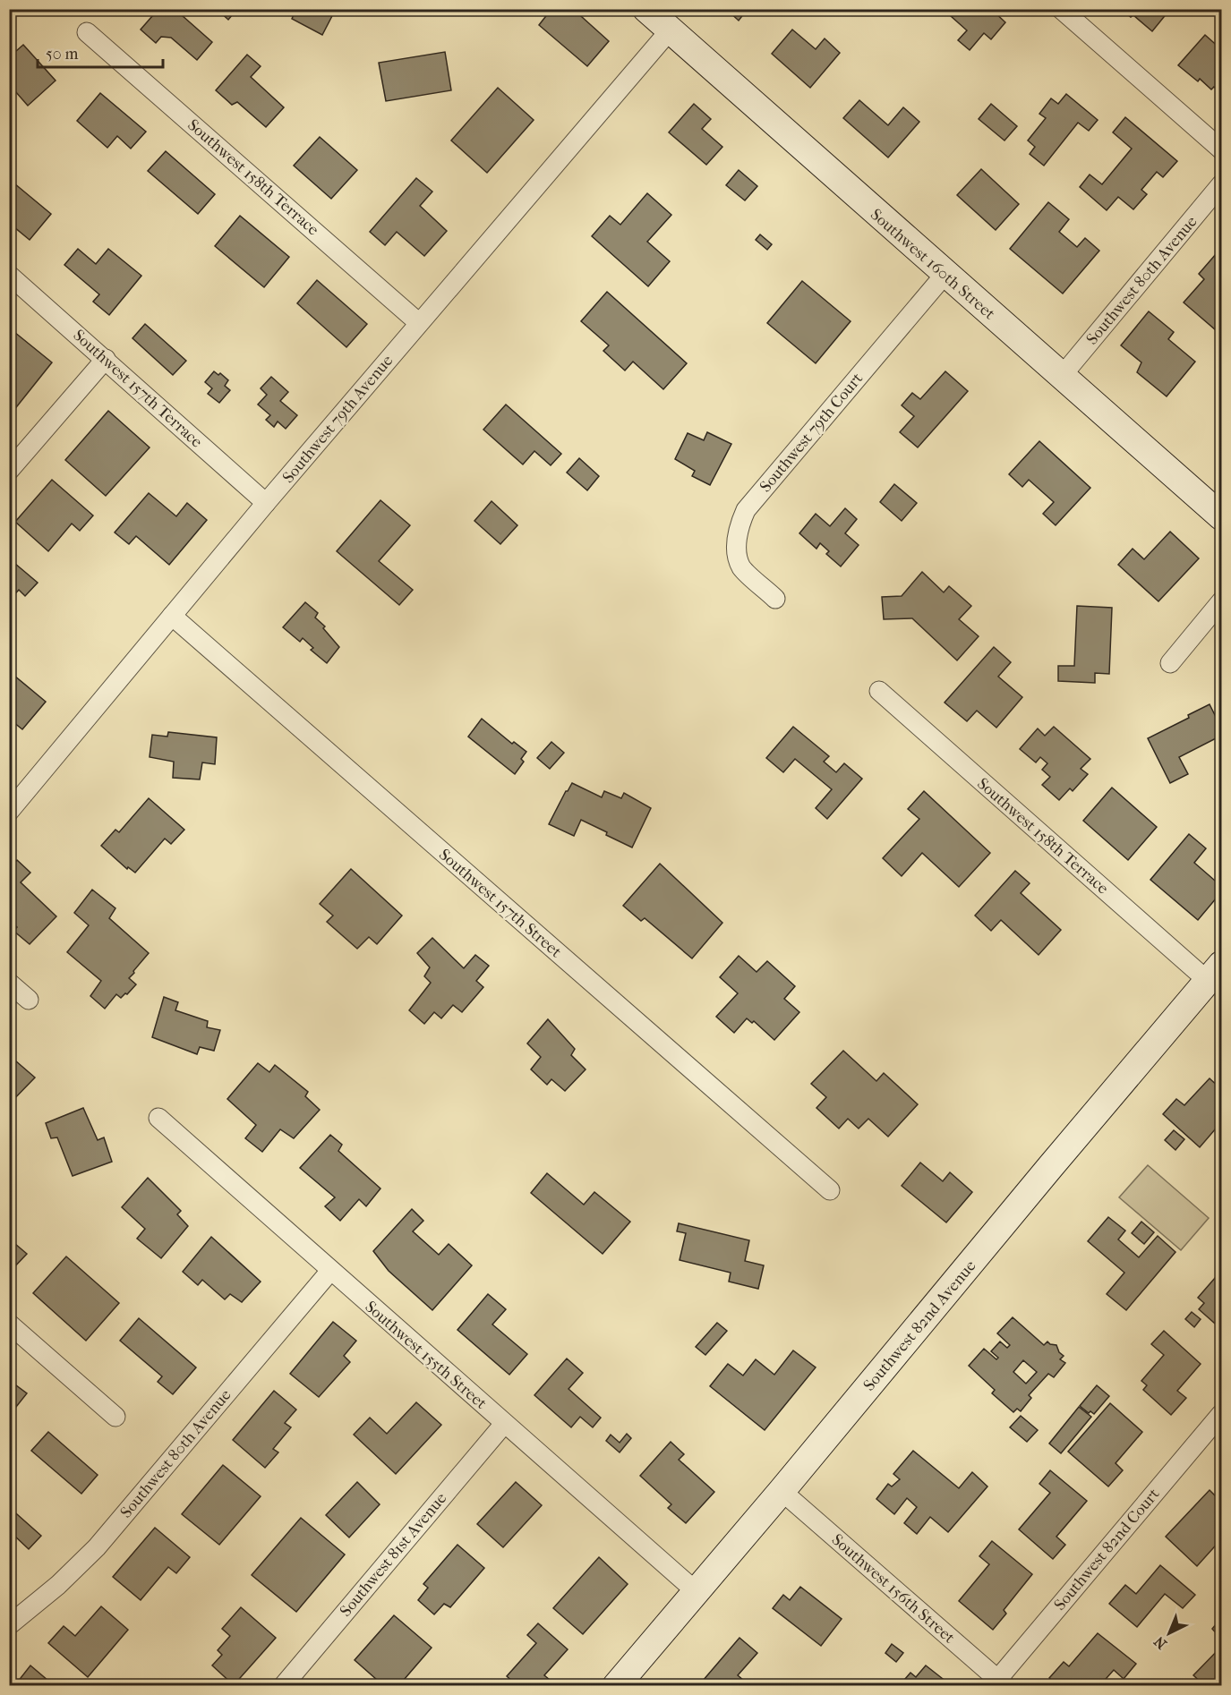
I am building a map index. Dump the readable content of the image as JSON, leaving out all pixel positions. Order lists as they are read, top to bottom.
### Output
{
  "streets": {
    "street": [
      "Southwest 158th Terrace",
      "Southwest 160th Street",
      "Southwest 80th Avenue",
      "Southwest 157th Terrace",
      "Southwest 79th Avenue",
      "Southwest 79th Court",
      "Southwest 157th Street",
      "Southwest 82nd Avenue",
      "Southwest 155th Street",
      "Southwest 82nd Court",
      "Southwest 81st Avenue",
      "Southwest 156th Street"
    ]
  },
  "crossings": [
    ["Southwest 158th Terrace", "Southwest 79th Avenue"],
    ["Southwest 158th Terrace", "Southwest 82nd Avenue"],
    ["Southwest 160th Street", "Southwest 80th Avenue"],
    ["Southwest 160th Street", "Southwest 79th Avenue"],
    ["Southwest 160th Street", "Southwest 79th Court"],
    ["Southwest 80th Avenue", "Southwest 155th Street"],
    ["Southwest 157th Terrace", "Southwest 79th Avenue"],
    ["Southwest 79th Avenue", "Southwest 157th Street"],
    ["Southwest 82nd Avenue", "Southwest 155th Street"],
    ["Southwest 82nd Avenue", "Southwest 156th Street"],
    ["Southwest 155th Street", "Southwest 81st Avenue"],
    ["Southwest 82nd Court", "Southwest 156th Street"]
  ],
  "scale_bar": "50 m",
  "north": "bottom left"
}
